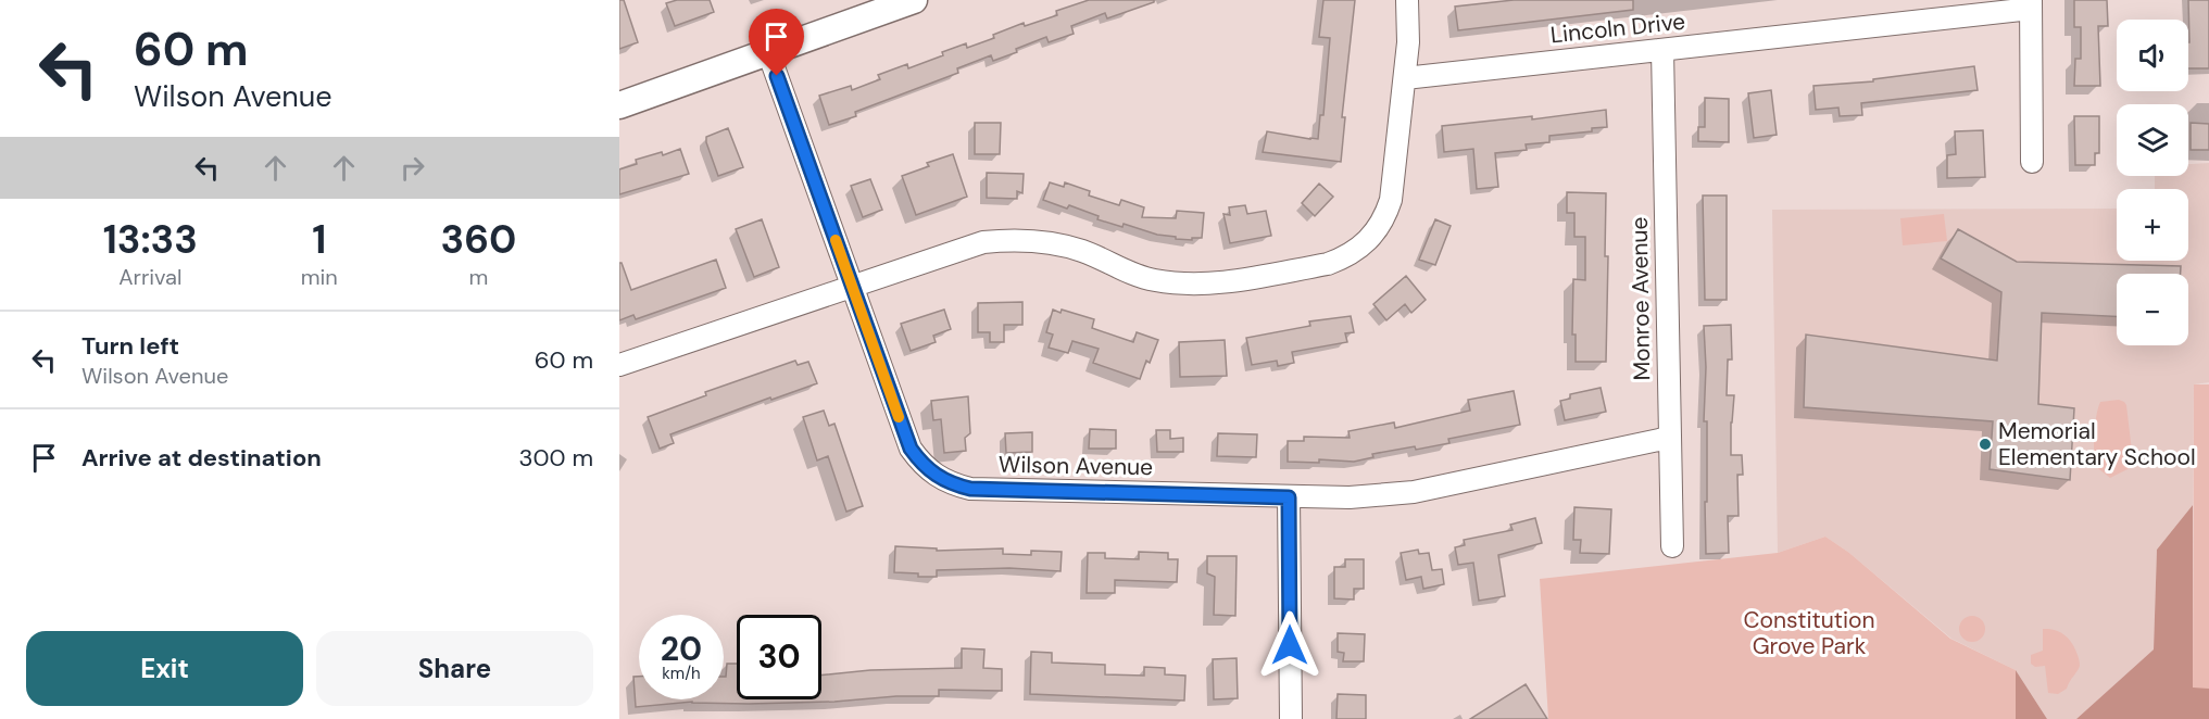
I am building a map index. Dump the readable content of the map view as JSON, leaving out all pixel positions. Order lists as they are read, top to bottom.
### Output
{
  "streets": {
    "street": ["Lincoln Drive", "Monroe Avenue", "Wilson Avenue"]
  },
  "crossings": [
    ["Lincoln Drive", "Monroe Avenue"],
    ["Monroe Avenue", "Wilson Avenue"]
  ],
  "parks": ["Constitution Grove Park"],
  "places": ["Memorial Elementary School"],
  "page": {
    "turn": ["60 m", "Wilson Avenue"],
    "map_buttons": ["+", "−"],
    "eta": [
      "13:33",
      "Arrival",
      "1",
      "min",
      "360",
      "m"
    ],
    "list": [
      {
        "name": "Turn left",
        "note": "Wilson Avenue",
        "value": "60 m"
      },
      {
        "name": "Arrive at destination",
        "value": "300 m"
      }
    ],
    "speed": "20 km/h",
    "limit": "30",
    "buttons": ["Exit", "Share"]
  }
}
